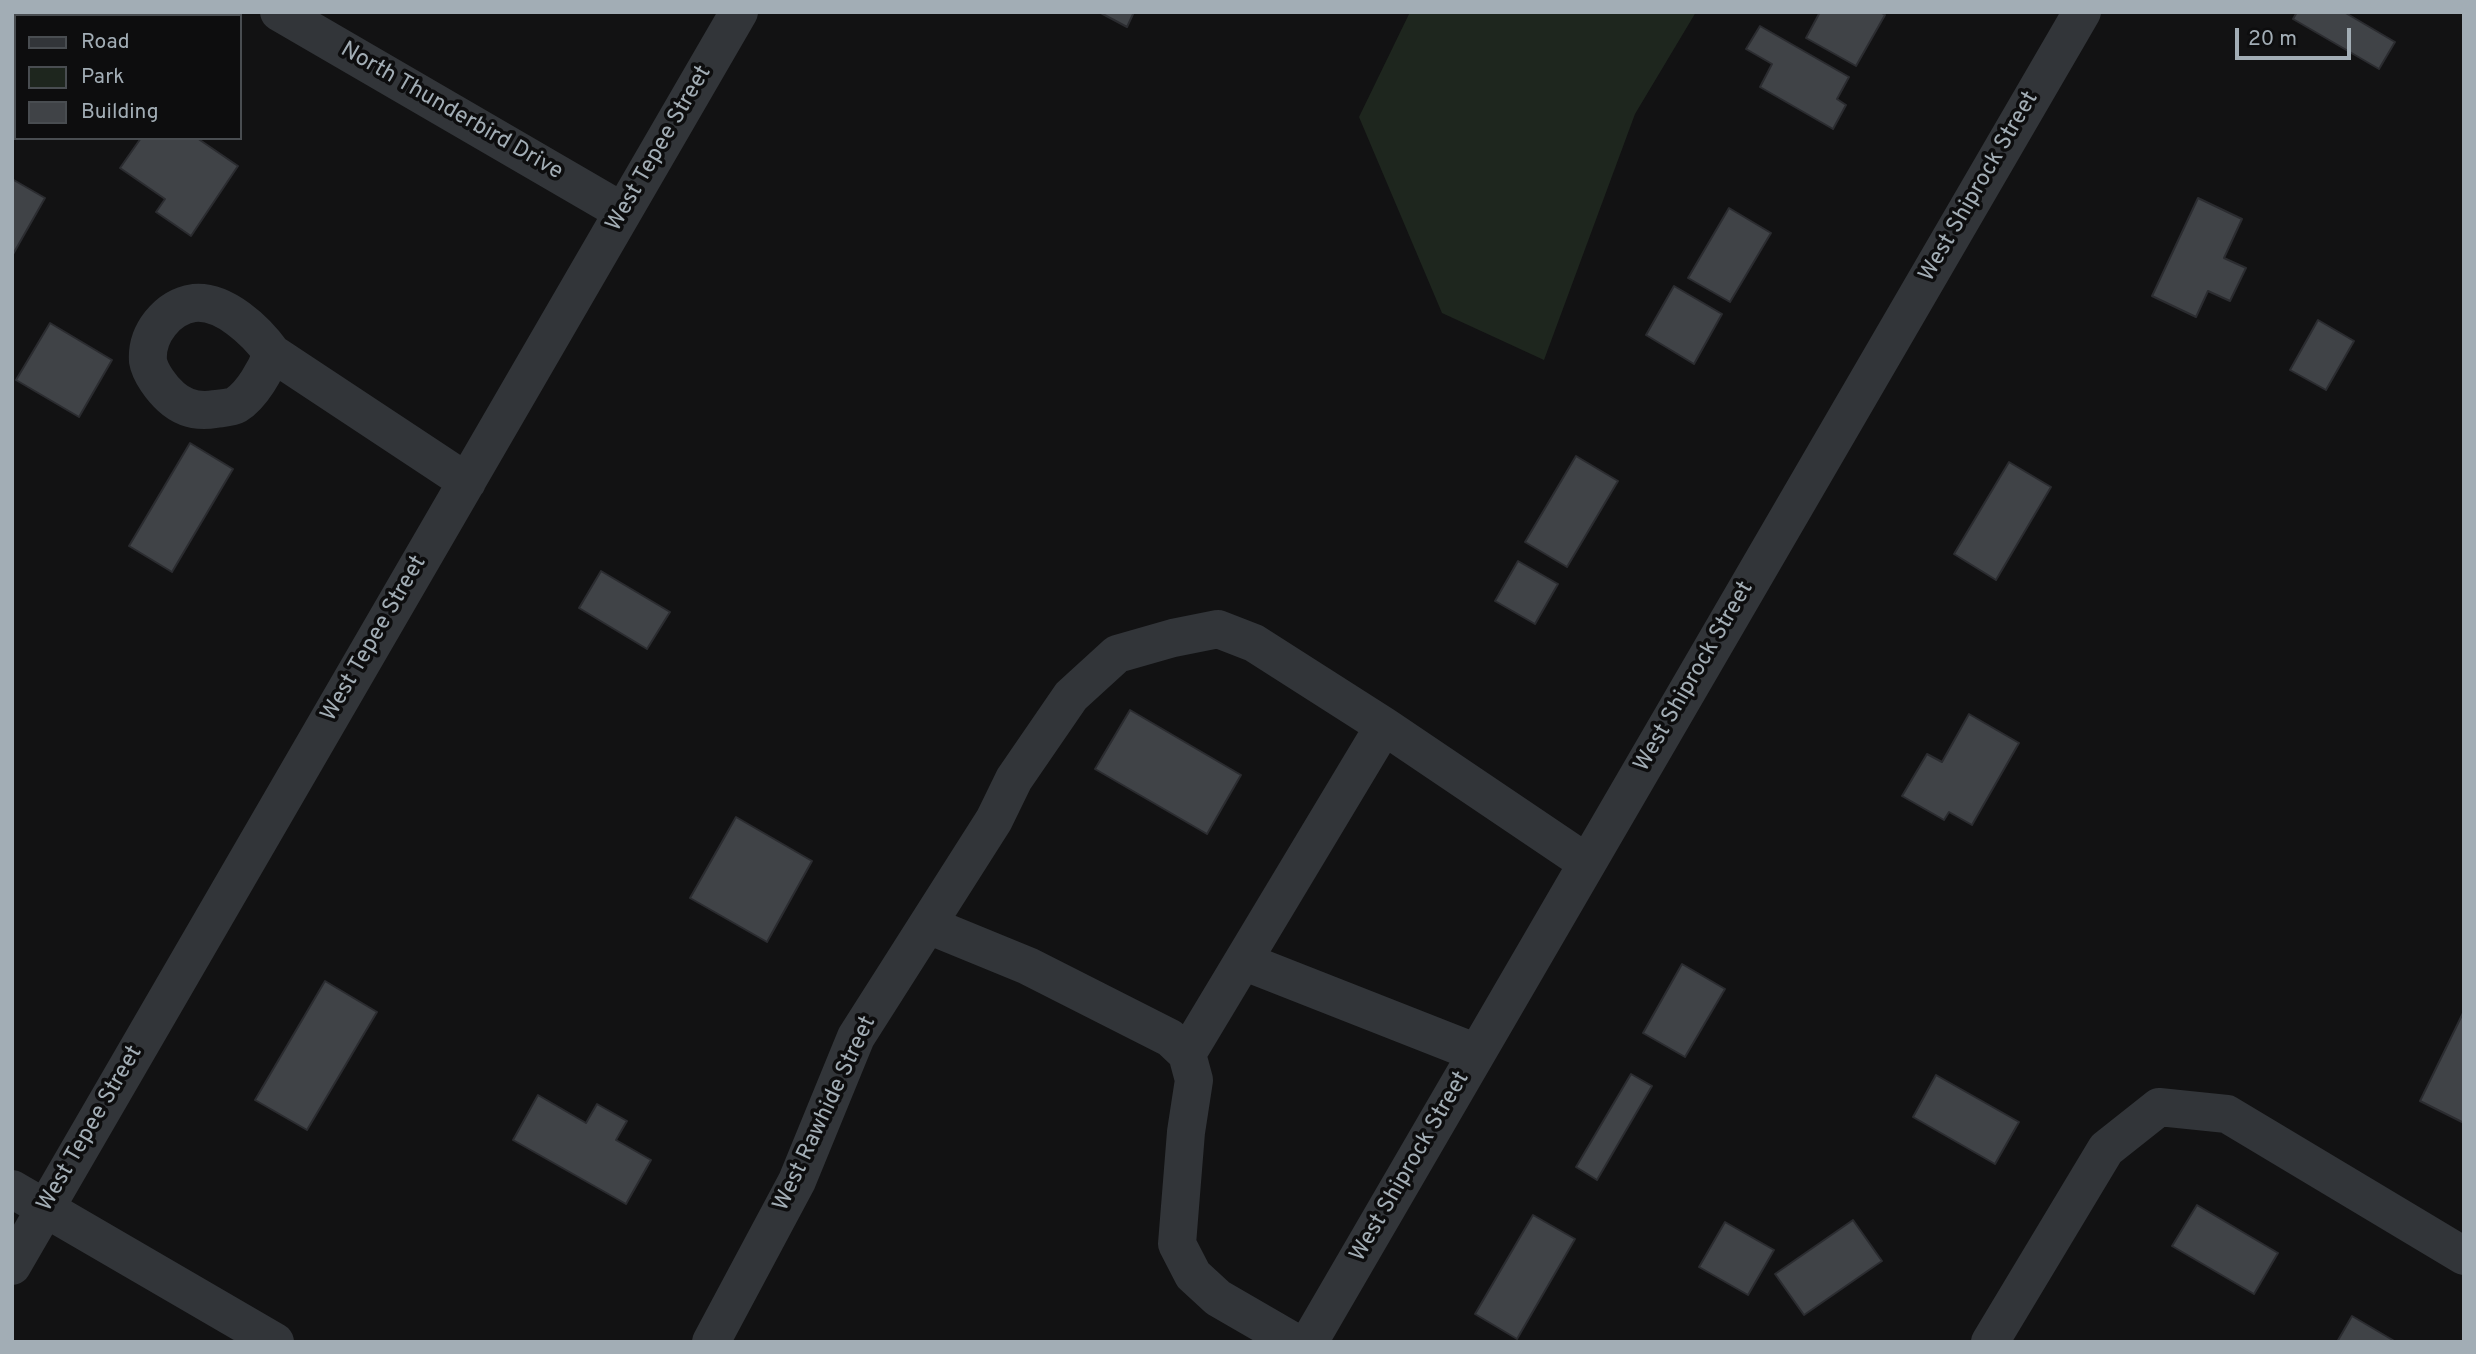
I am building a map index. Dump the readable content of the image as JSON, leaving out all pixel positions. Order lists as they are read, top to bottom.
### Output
{
  "streets": {
    "street": [
      "North Thunderbird Drive",
      "West Tepee Street",
      "West Shiprock Street",
      "West Rawhide Street"
    ]
  },
  "crossings": [
    ["North Thunderbird Drive", "West Tepee Street"],
    ["West Shiprock Street", "West Rawhide Street"]
  ],
  "legend": ["Road", "Park", "Building"],
  "scale_bar": "20 m"
}
